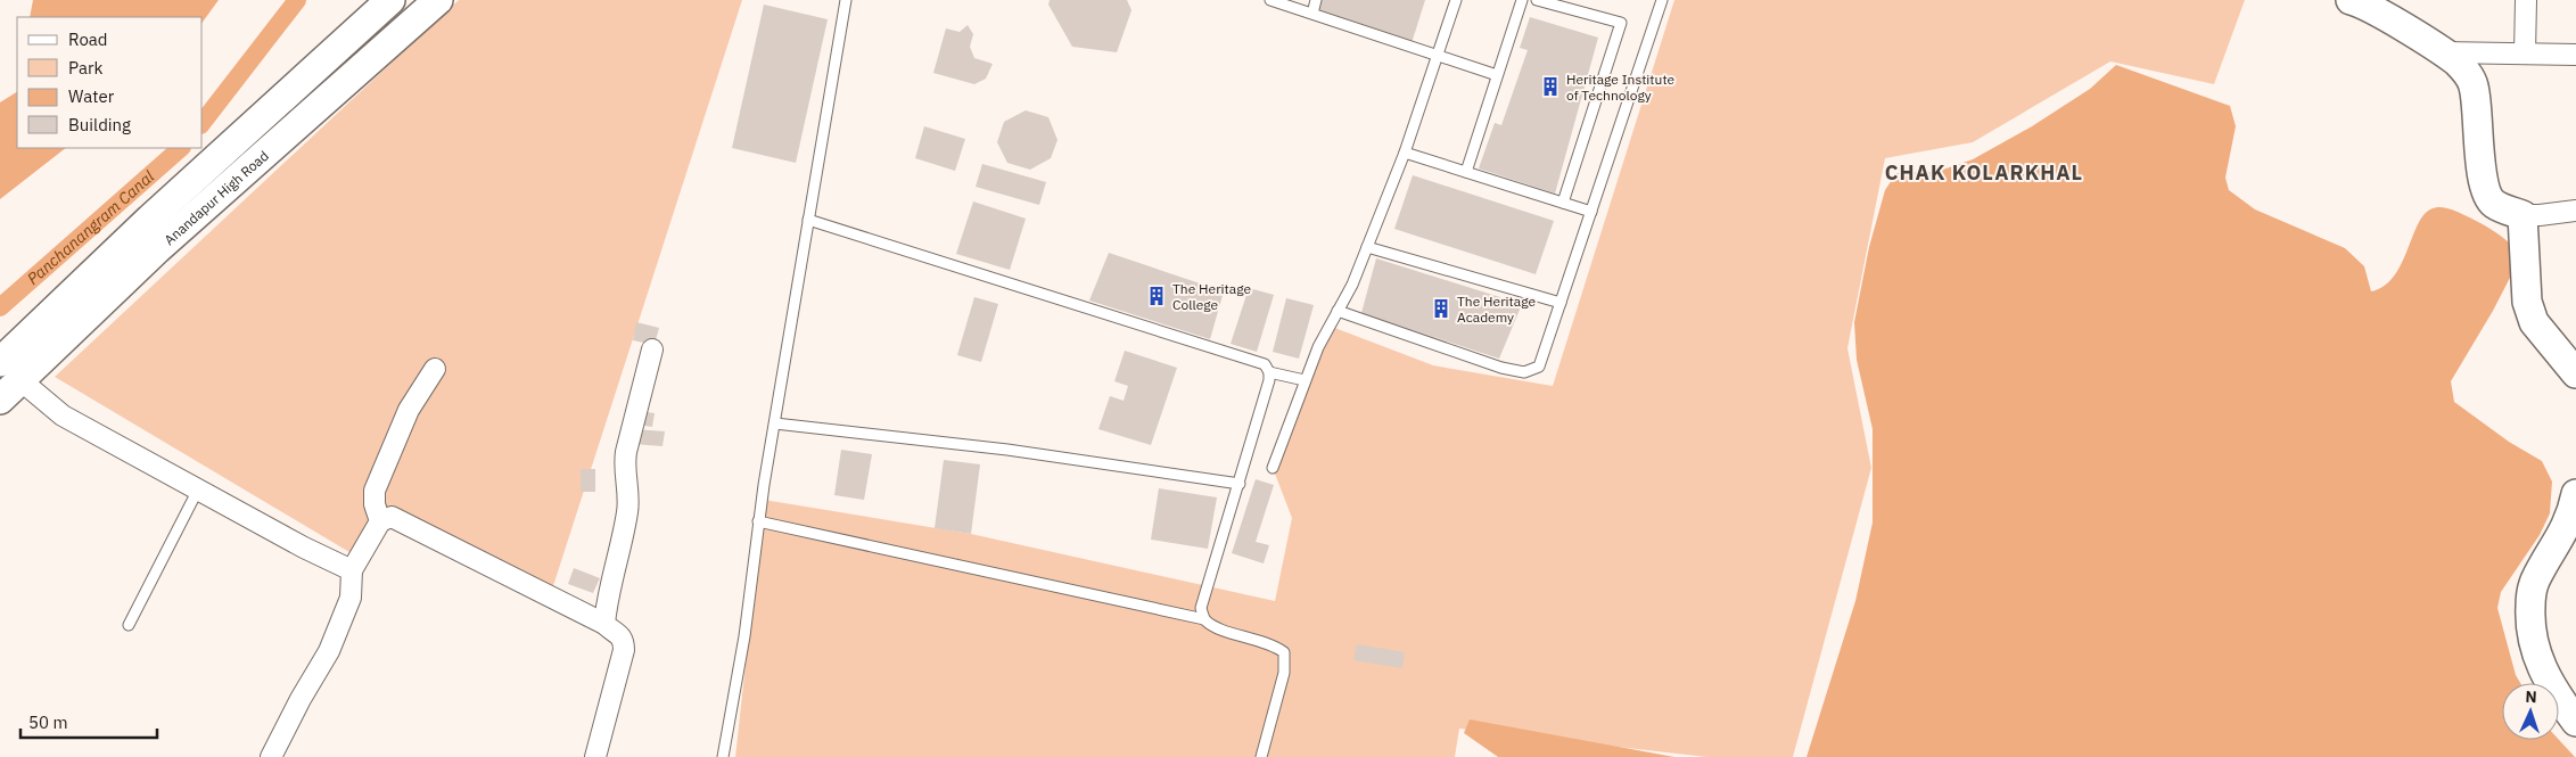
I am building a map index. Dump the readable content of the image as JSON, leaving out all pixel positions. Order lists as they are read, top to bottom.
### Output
{
  "streets": {
    "main road": ["Anandapur High Road"]
  },
  "districts": ["CHAK KOLARKHAL"],
  "water": ["Panchanangram Canal"],
  "places": {
    "building": ["Heritage Institute of Technology", "The Heritage College", "The Heritage Academy"]
  },
  "legend": [
    "Road",
    "Park",
    "Water",
    "Building"
  ],
  "scale_bar": "50 m",
  "north": "top"
}
